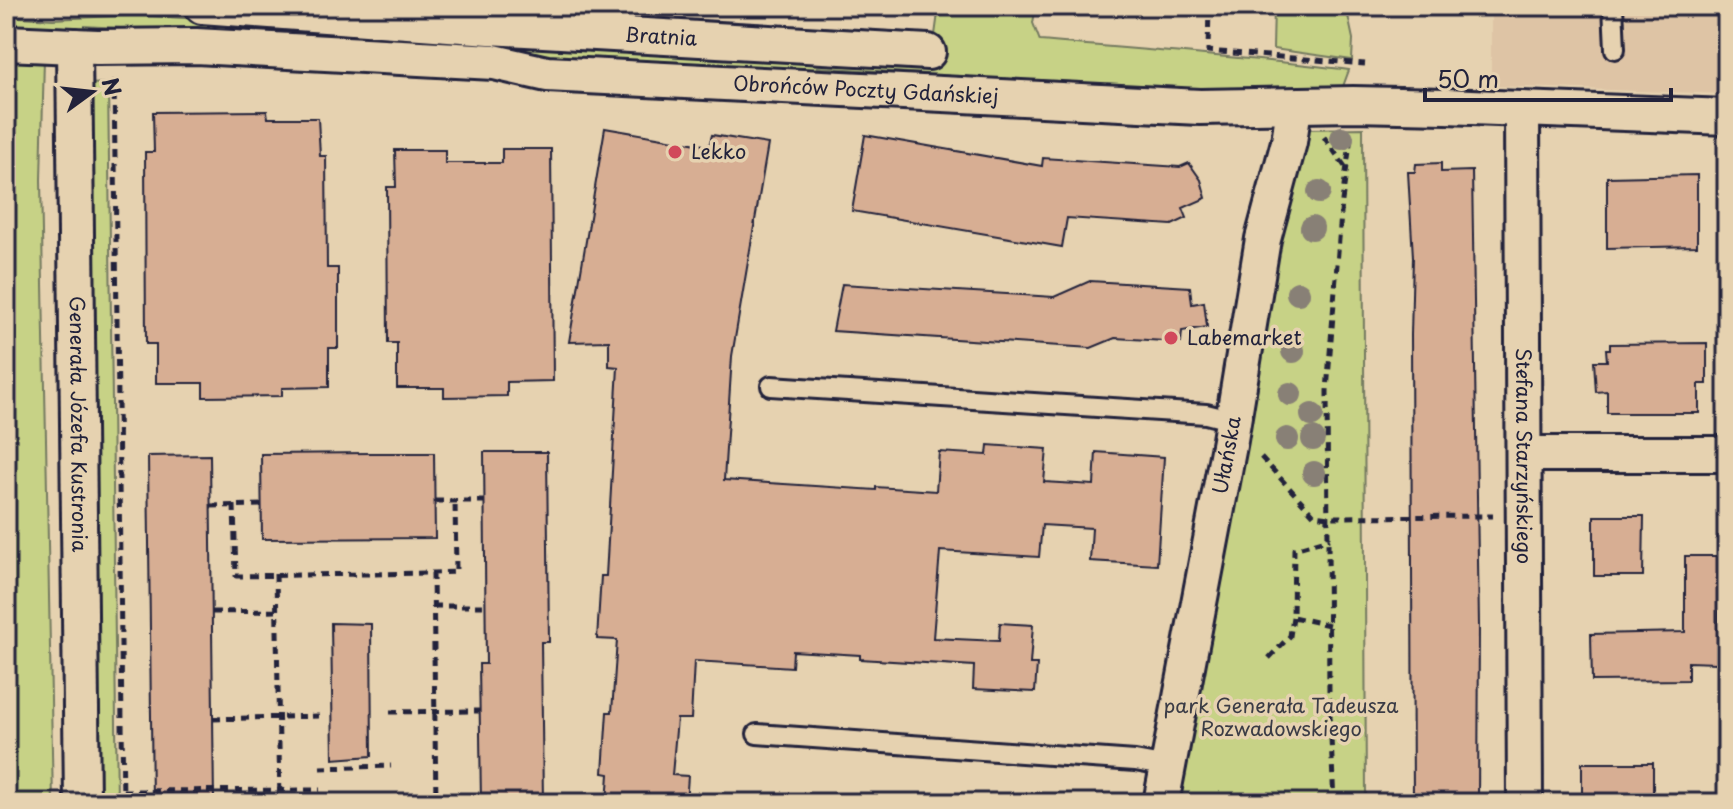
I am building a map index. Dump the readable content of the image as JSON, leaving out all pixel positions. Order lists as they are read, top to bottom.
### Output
{
  "streets": {
    "street": [
      "Bratnia",
      "Obrońców Poczty Gdańskiej",
      "Generała Józefa Kustronia",
      "Ułańska",
      "Stefana Starzyńskiego"
    ]
  },
  "crossings": [
    ["Obrońców Poczty Gdańskiej", "Generała Józefa Kustronia"],
    ["Obrońców Poczty Gdańskiej", "Ułańska"],
    ["Obrońców Poczty Gdańskiej", "Stefana Starzyńskiego"]
  ],
  "parks": ["park Generała Tadeusza Rozwadowskiego"],
  "places": ["Lekko", "Labemarket"],
  "scale_bar": "50 m",
  "north": "right"
}
